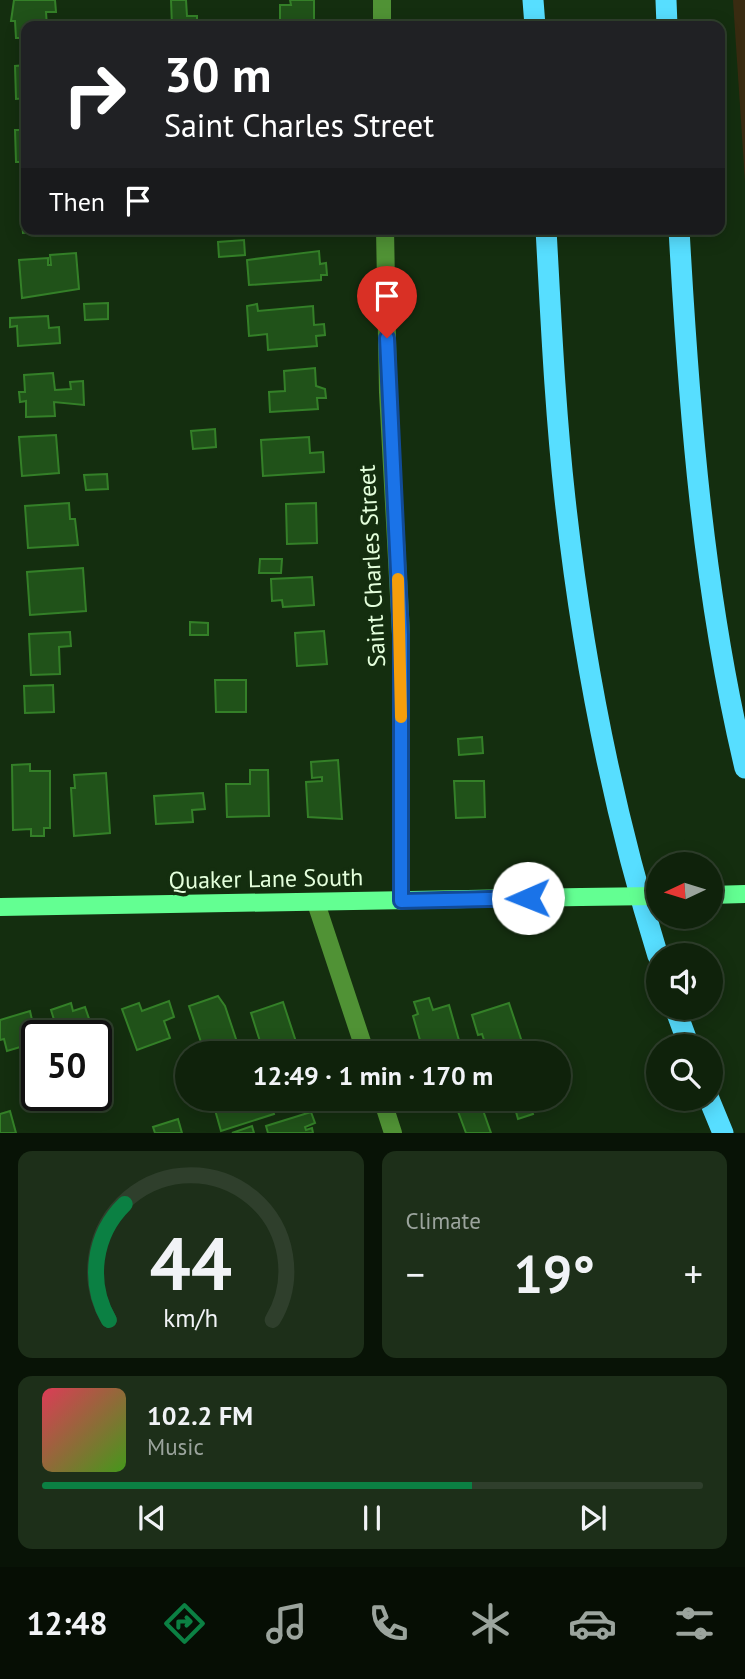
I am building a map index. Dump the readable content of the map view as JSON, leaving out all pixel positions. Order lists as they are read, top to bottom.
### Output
{
  "streets": {
    "main road": ["Quaker Lane South"],
    "street": ["Saint Charles Street"]
  },
  "crossings": [
    ["Saint Charles Street", "Quaker Lane South"]
  ],
  "north": "left",
  "page": {
    "turn": ["30 m", "Saint Charles Street"],
    "then": "Then",
    "limit": "50",
    "trip": "12:49 · 1 min · 170 m",
    "tile": "Climate",
    "heat": ["−", "19°", "+"],
    "song": ["102.2 FM", "Music"],
    "tabs": "12:48",
    "gauge": ["44", "km/h"]
  }
}
